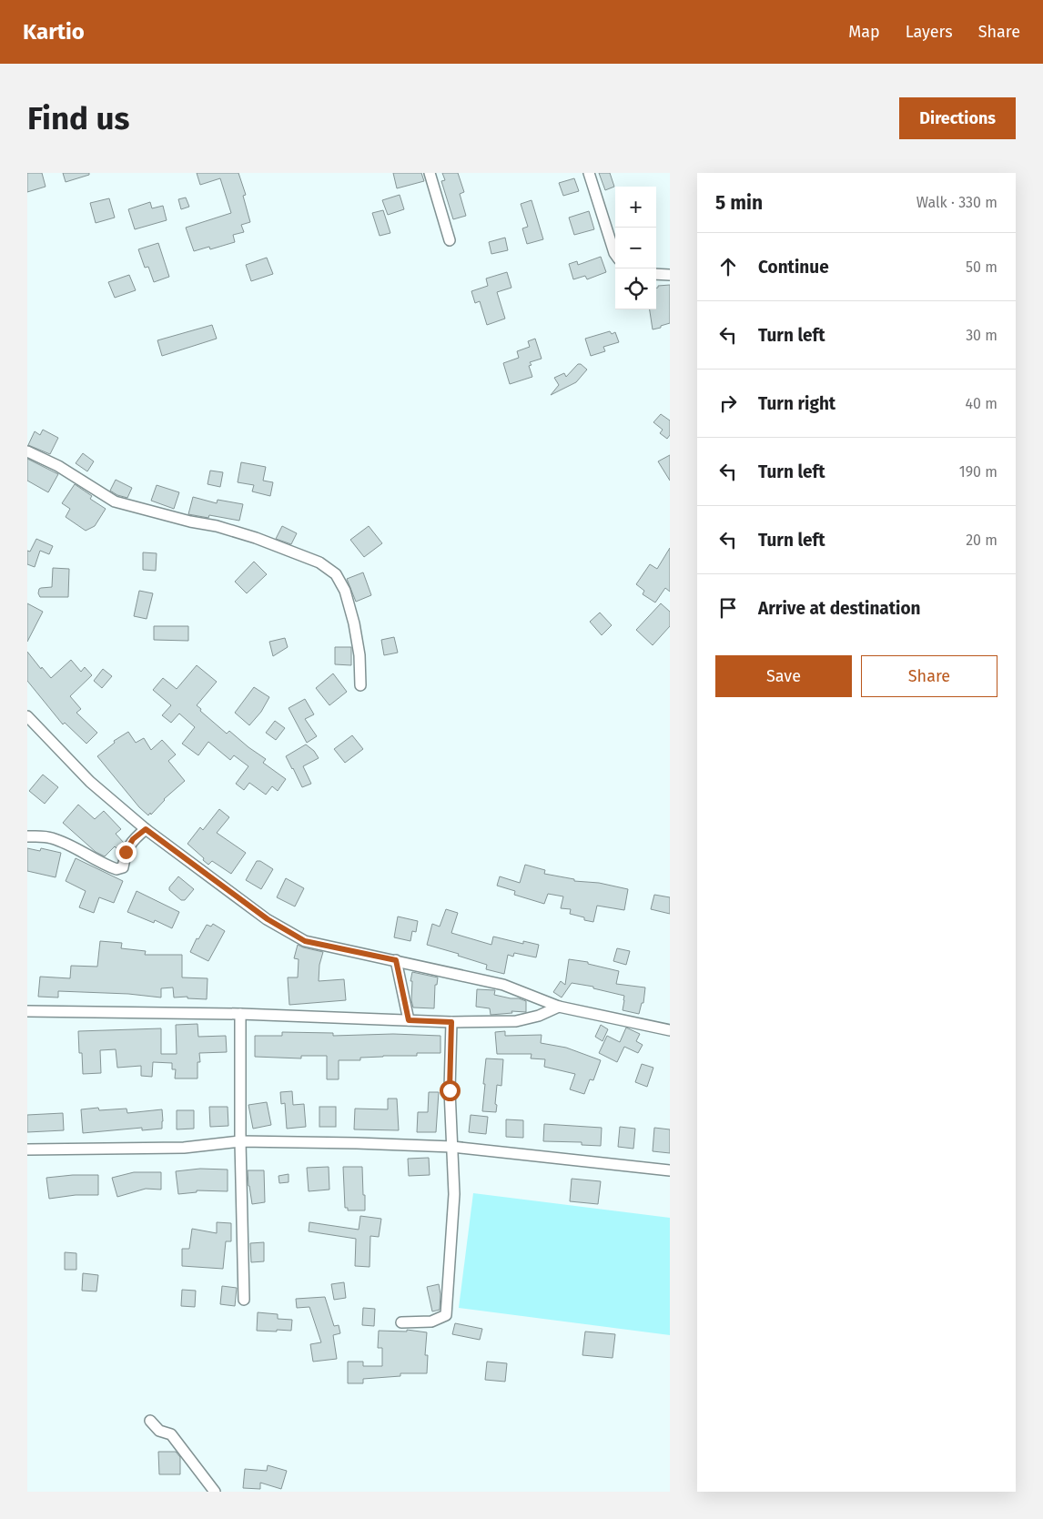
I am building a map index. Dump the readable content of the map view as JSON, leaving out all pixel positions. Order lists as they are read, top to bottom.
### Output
{
  "page": {
    "header": "Kartio",
    "nav": ["Map", "Layers", "Share"],
    "buttons": [
      "Directions",
      ["Save", "Share"]
    ],
    "title": "Find us",
    "heading": ["5 min", "Walk · 330 m"],
    "map_buttons": ["+", "−"],
    "list": [
      ["Continue", "50 m"],
      ["Turn left", "30 m"],
      ["Turn right", "40 m"],
      ["Turn left", "190 m"],
      ["Turn left", "20 m"],
      "Arrive at destination"
    ]
  }
}
